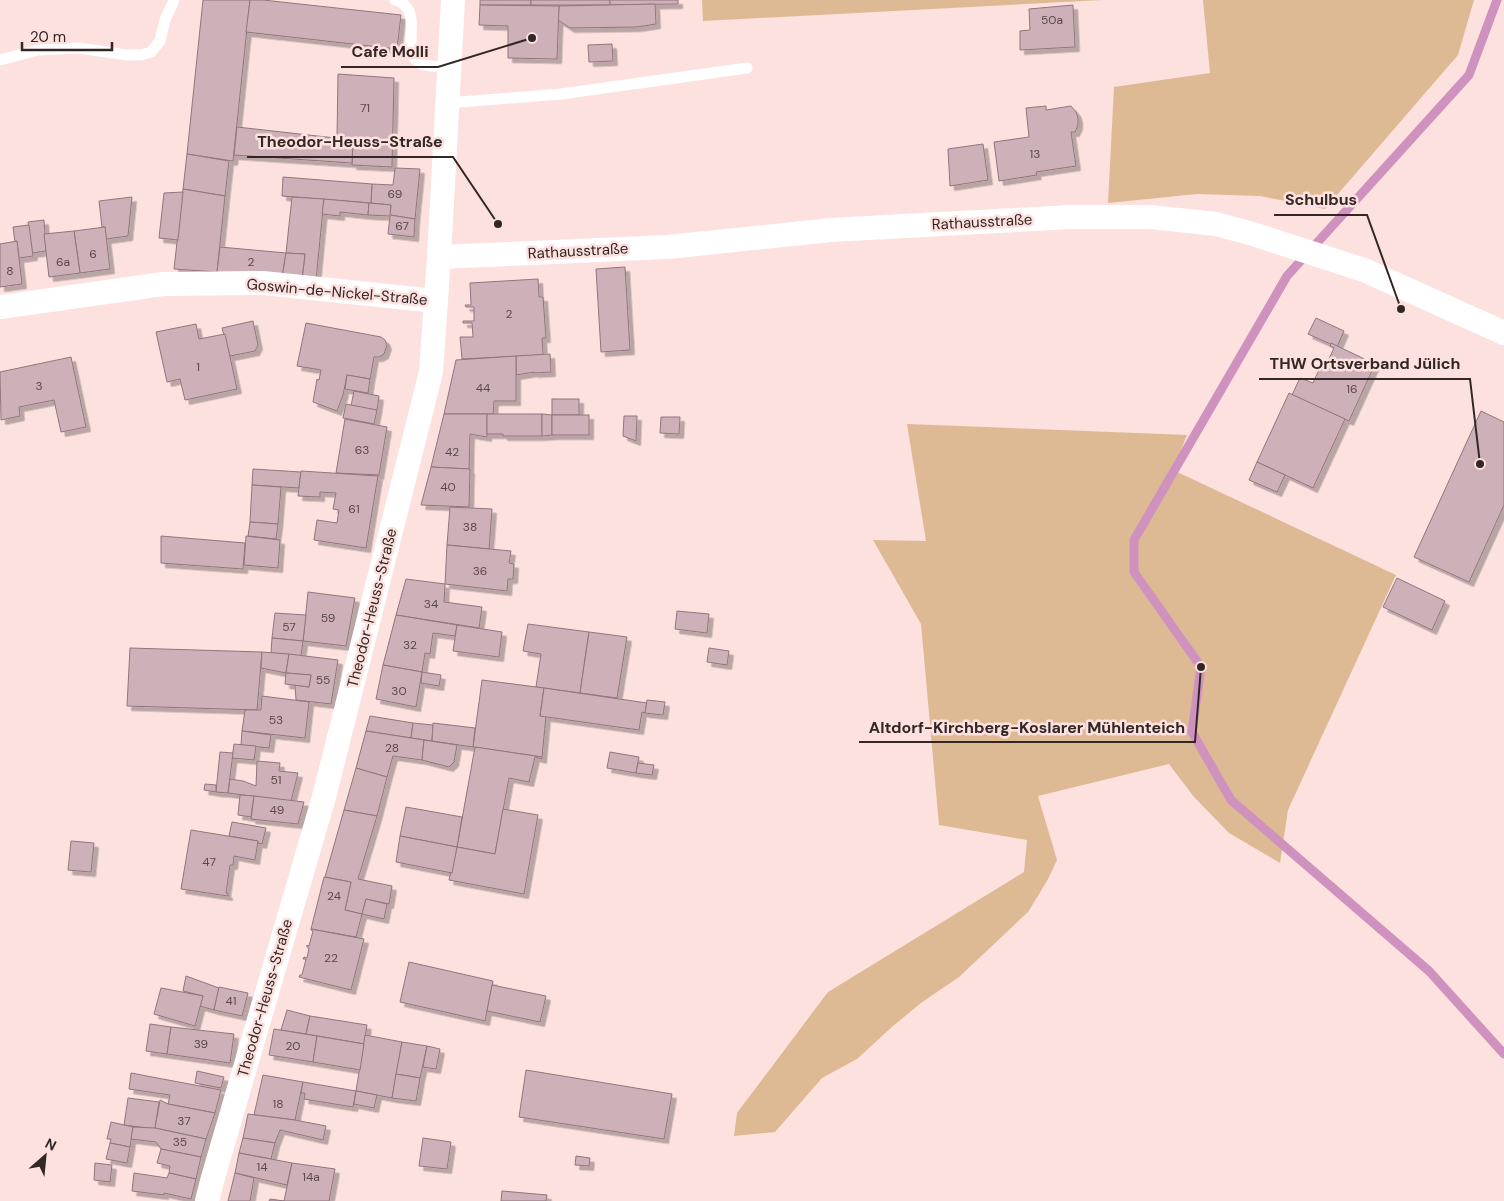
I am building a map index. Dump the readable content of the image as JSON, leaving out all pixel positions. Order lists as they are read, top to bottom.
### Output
{
  "streets": {
    "street": ["Rathausstraße", "Goswin-de-Nickel-Straße", "Theodor-Heuss-Straße"]
  },
  "crossings": [
    ["Rathausstraße", "Theodor-Heuss-Straße"],
    ["Goswin-de-Nickel-Straße", "Theodor-Heuss-Straße"]
  ],
  "places": [
    "Cafe Molli",
    "Theodor-Heuss-Straße",
    "Schulbus",
    "THW Ortsverband Jülich",
    "Altdorf-Kirchberg-Koslarer Mühlenteich"
  ],
  "house_numbers": [
    "50a",
    "71",
    "13",
    "69",
    "67",
    "6",
    "6a",
    "2",
    "8",
    "2",
    "1",
    "3",
    "44",
    "16",
    "63",
    "42",
    "40",
    "61",
    "38",
    "36",
    "34",
    "59",
    "57",
    "32",
    "55",
    "30",
    "53",
    "28",
    "51",
    "49",
    "47",
    "24",
    "22",
    "41",
    "39",
    "20",
    "18",
    "37",
    "35",
    "14",
    "14a"
  ],
  "scale_bar": "20 m",
  "north": "top right"
}
